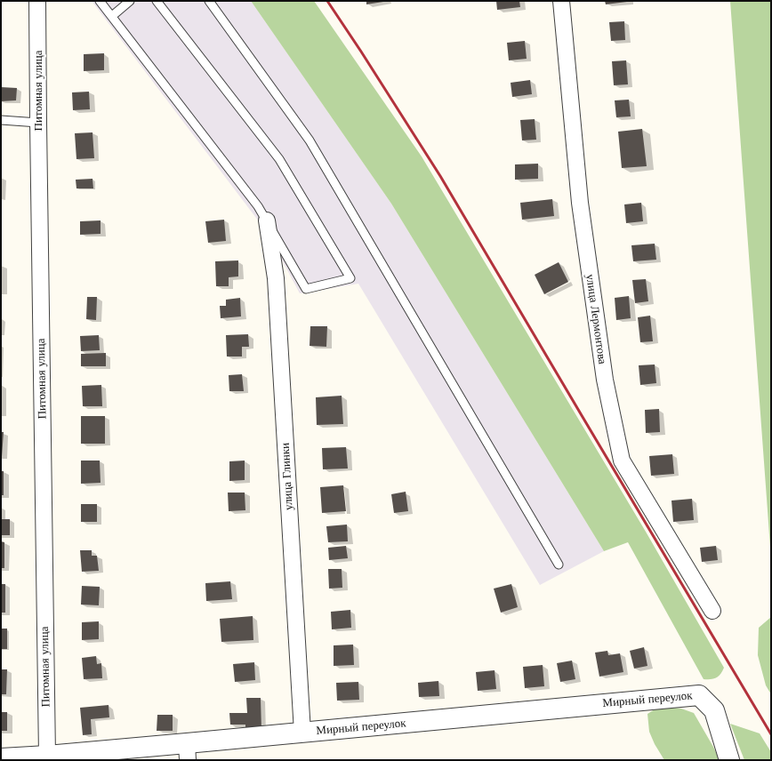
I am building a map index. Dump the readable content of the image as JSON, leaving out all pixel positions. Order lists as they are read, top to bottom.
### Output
{
  "streets": {
    "street": [
      "Питомная улица",
      "улица Лермонтова",
      "улица Глинки",
      "Мирный переулок"
    ]
  },
  "crossings": [
    ["Питомная улица", "Мирный переулок"],
    ["улица Глинки", "Мирный переулок"]
  ]
}
